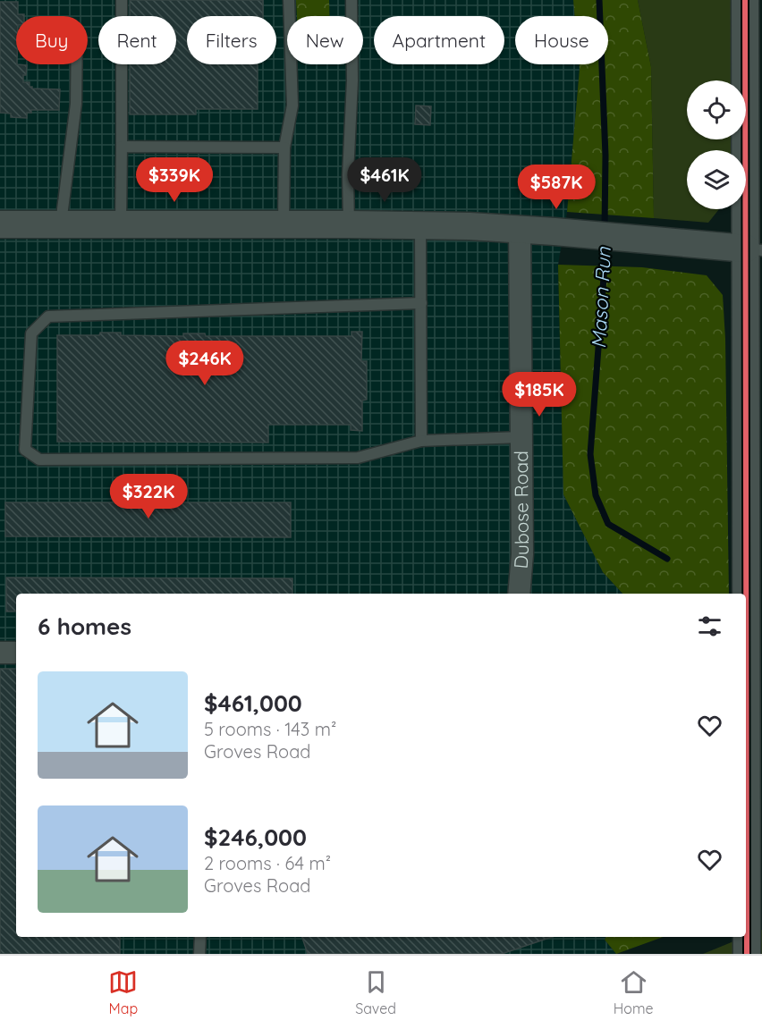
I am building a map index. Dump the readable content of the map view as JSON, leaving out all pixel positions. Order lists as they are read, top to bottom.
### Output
{
  "streets": {
    "street": ["Dubose Road"]
  },
  "water": ["Mason Run"],
  "page": {
    "chip": [
      "Buy",
      "Rent",
      "Filters",
      "New",
      "Apartment",
      "House"
    ],
    "price": [
      "$339K",
      "$461K",
      "$587K",
      "$246K",
      "$185K",
      "$322K"
    ],
    "heading": "6 homes",
    "list": [
      {
        "name": "$461,000",
        "note": "5 rooms · 143 m² · Groves Road"
      },
      {
        "name": "$246,000",
        "note": "2 rooms · 64 m² · Groves Road"
      }
    ],
    "tabs": ["Map", "Saved", "Home"]
  }
}
